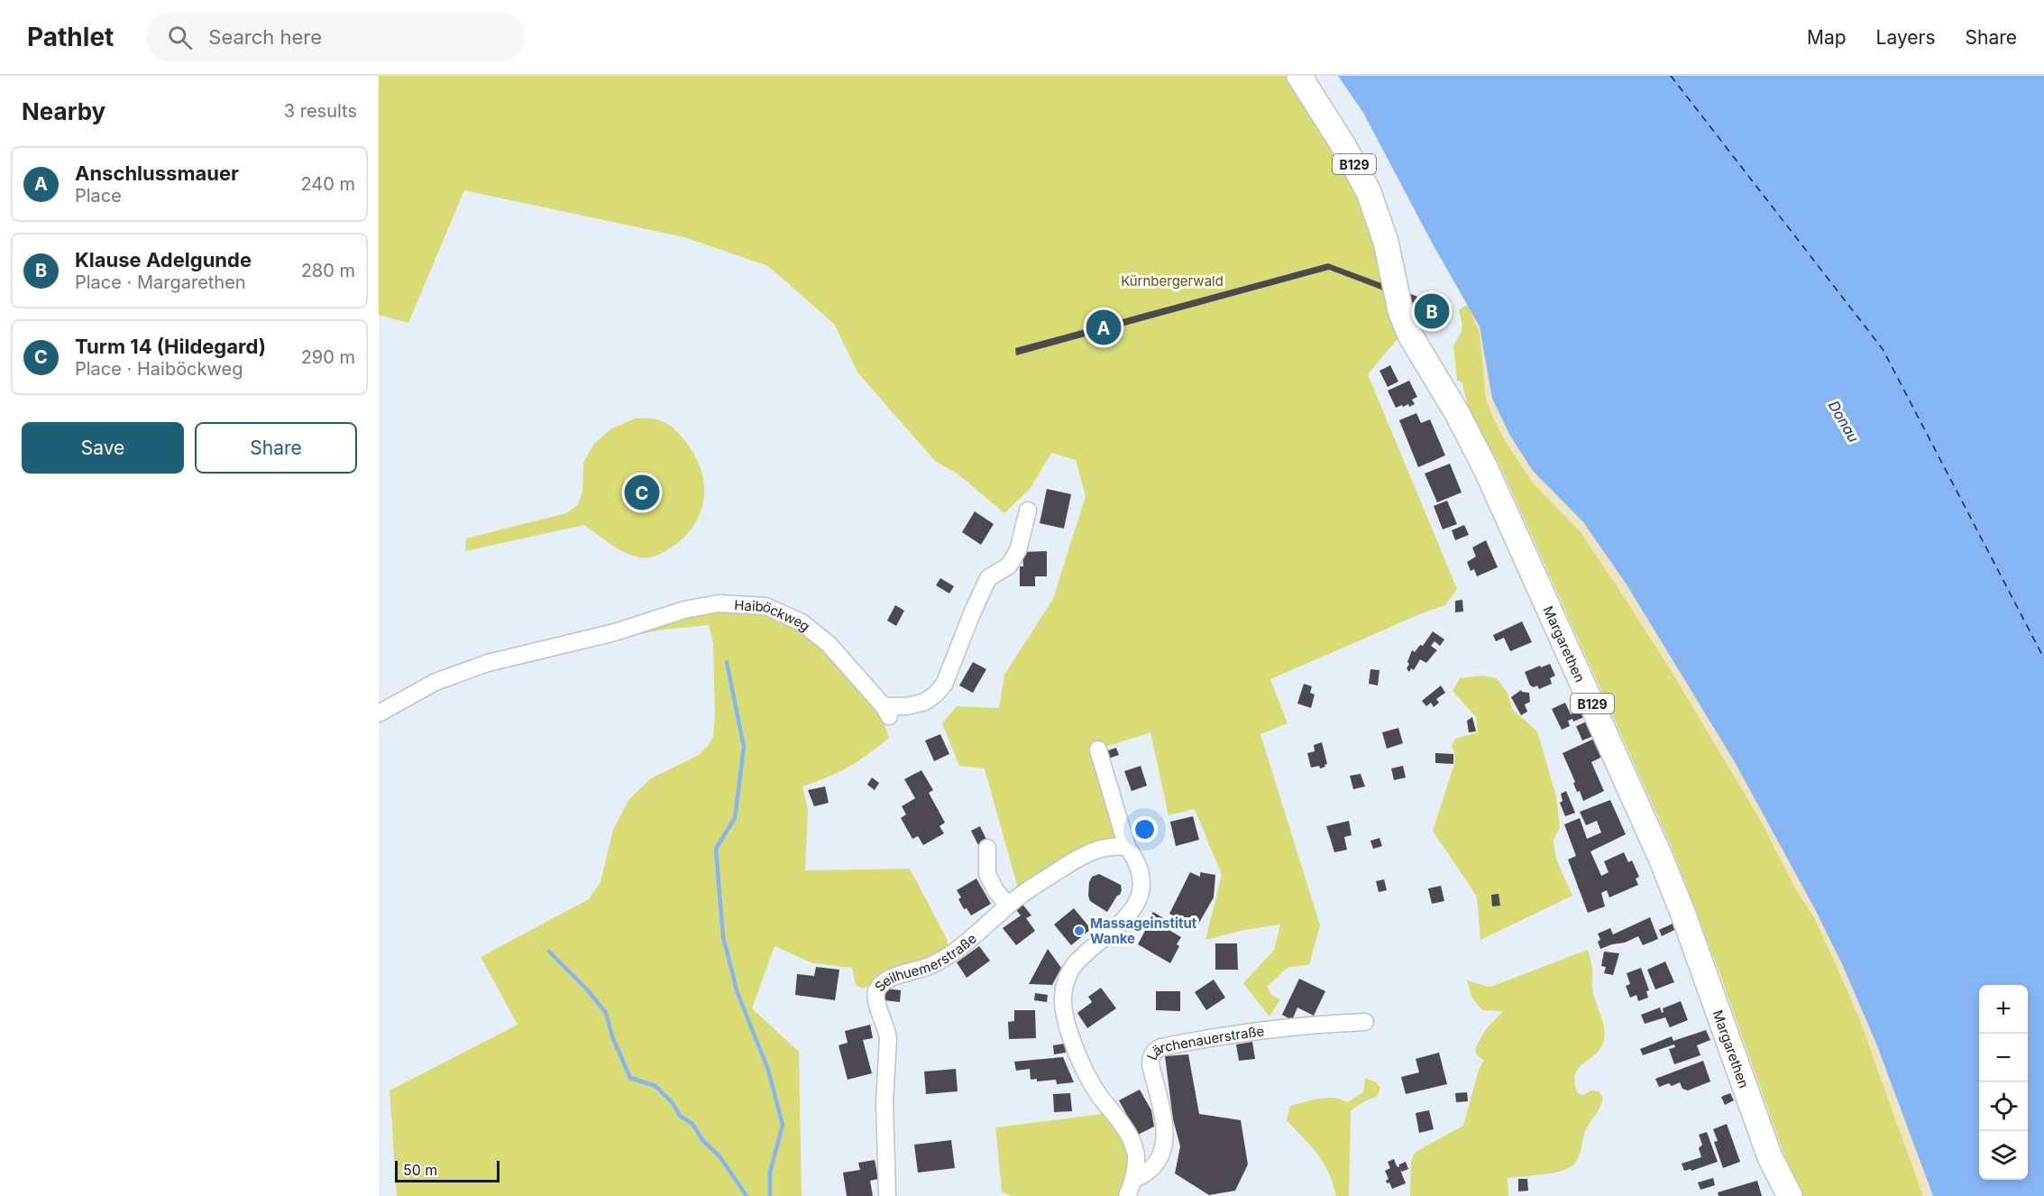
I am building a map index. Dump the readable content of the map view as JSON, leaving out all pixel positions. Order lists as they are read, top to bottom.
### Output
{
  "streets": {
    "main road": ["B129", "Margarethen"],
    "street": ["Haiböckweg", "Seilhuemerstraße", "Lärchenauerstraße"]
  },
  "crossings": [
    ["Seilhuemerstraße", "Lärchenauerstraße"]
  ],
  "water": ["Donau"],
  "parks": ["Kürnbergerwald"],
  "places": ["Massageinstitut Wanke"],
  "scale_bar": "50 m",
  "page": {
    "header": "Pathlet",
    "search": "Search here",
    "nav": ["Map", "Layers", "Share"],
    "heading": ["Nearby", "3 results"],
    "list": [
      {
        "mark": "A",
        "name": "Anschlussmauer",
        "note": "Place",
        "value": "240 m"
      },
      {
        "mark": "B",
        "name": "Klause Adelgunde",
        "note": "Place · Margarethen",
        "value": "280 m"
      },
      {
        "mark": "C",
        "name": "Turm 14 (Hildegard)",
        "note": "Place · Haiböckweg",
        "value": "290 m"
      }
    ],
    "pins": ["B", "A", "C"],
    "buttons": ["Save", "Share"],
    "map_buttons": ["+", "−"],
    "scale": "50 m"
  }
}
